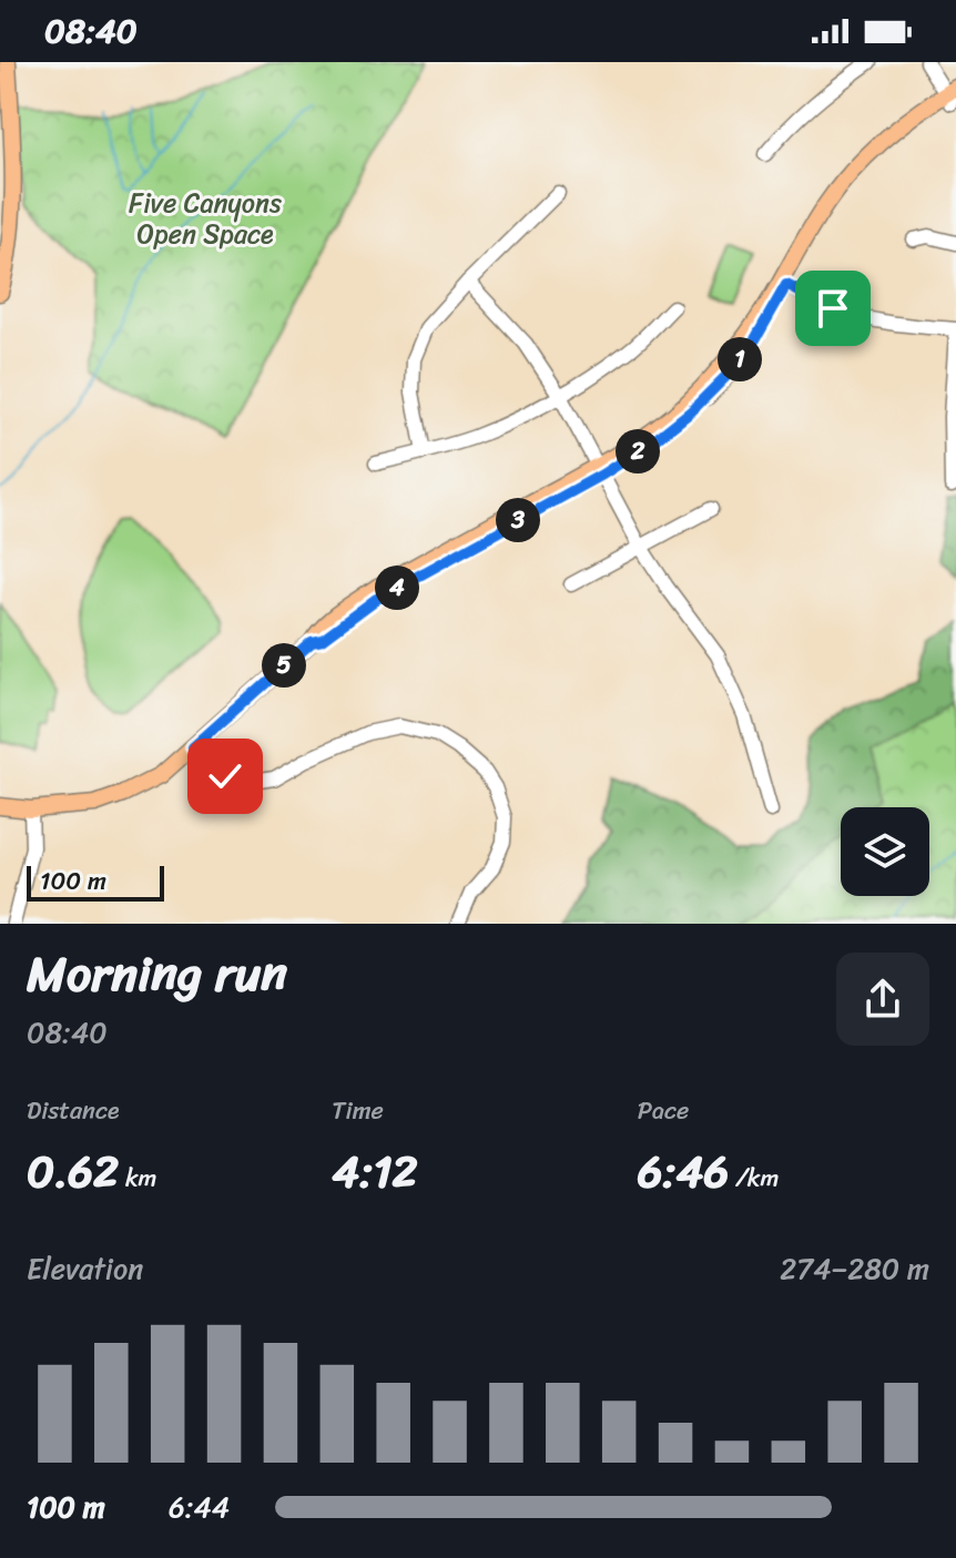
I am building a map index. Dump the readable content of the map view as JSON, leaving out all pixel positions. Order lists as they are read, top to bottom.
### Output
{
  "parks": ["Five Canyons Open Space"],
  "scale_bar": "100 m",
  "page": {
    "status": "08:40",
    "pins": [
      "1",
      "2",
      "3",
      "4",
      "5"
    ],
    "scale": "100 m",
    "heading": ["Morning run", "08:40"],
    "stats": [
      ["Distance", "0.62 km"],
      ["Time", "4:12"],
      ["Pace", "6:46 /km"]
    ],
    "chart": ["Elevation", "274–280 m"],
    "list": [
      {
        "name": "100 m",
        "note": "6:44"
      }
    ]
  }
}
